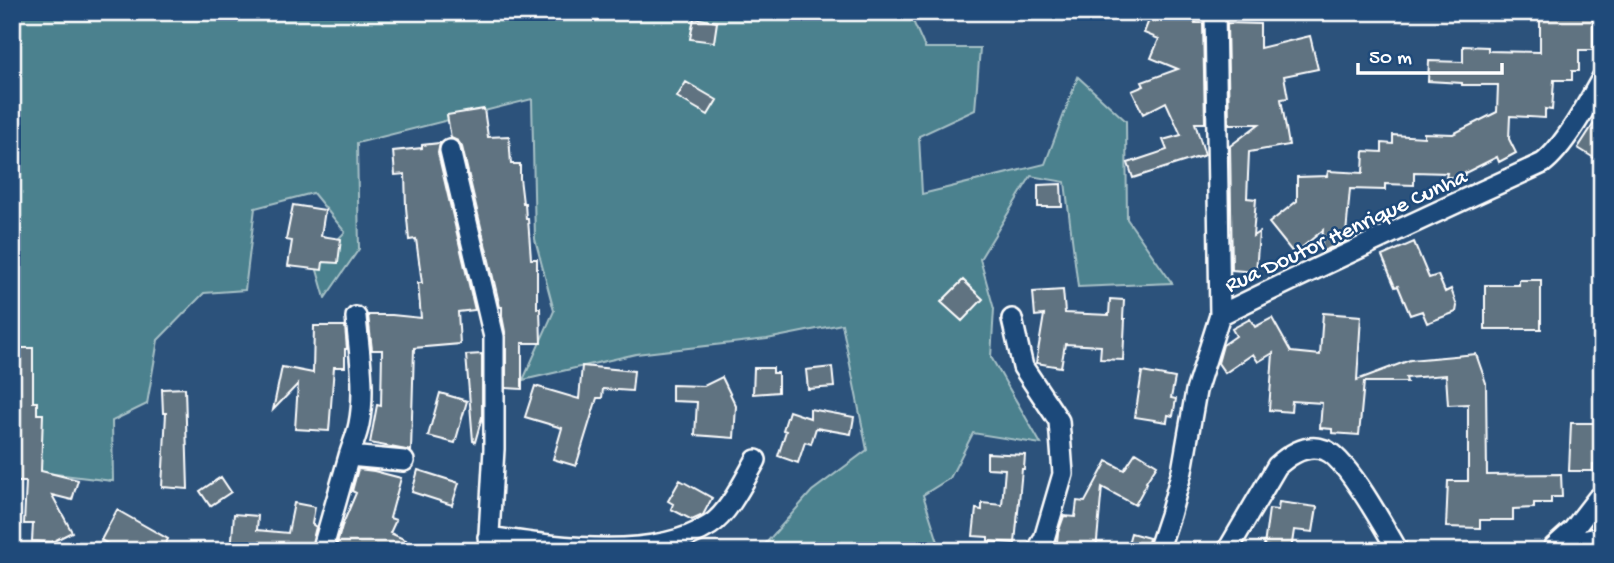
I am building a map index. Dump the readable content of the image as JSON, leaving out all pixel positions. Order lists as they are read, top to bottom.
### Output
{
  "streets": {
    "street": ["Rua Doutor Henrique Cunha"]
  },
  "scale_bar": "50 m"
}
